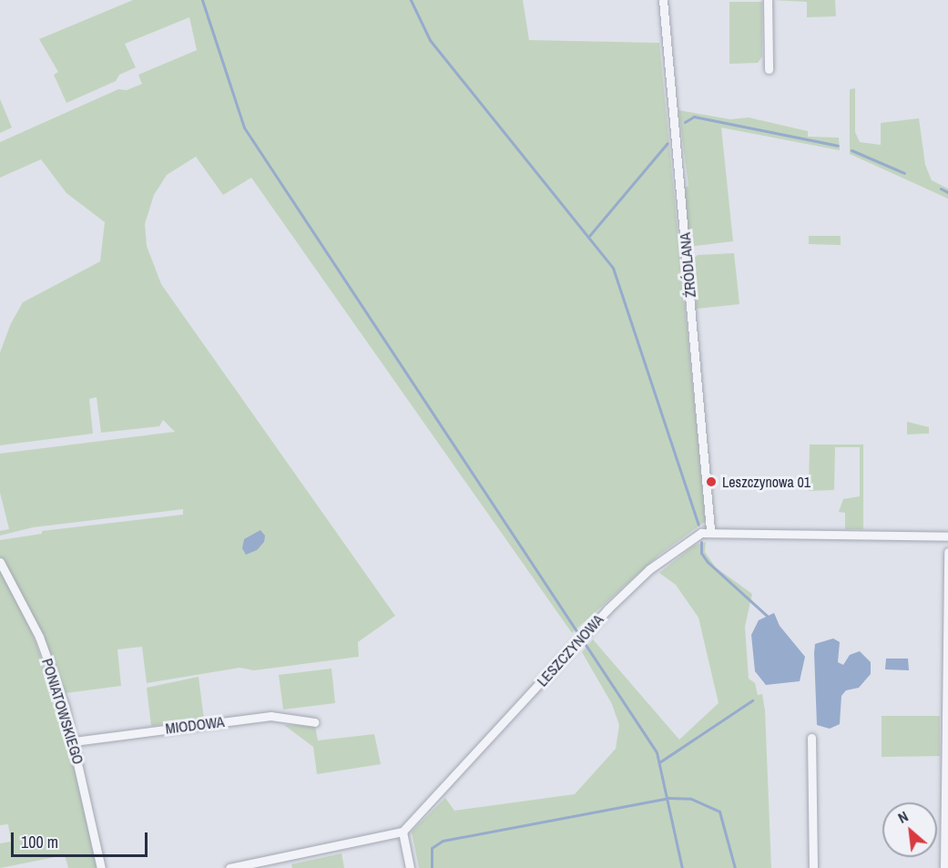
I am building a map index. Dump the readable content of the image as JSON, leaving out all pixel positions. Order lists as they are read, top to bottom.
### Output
{
  "streets": {
    "street": [
      "ŹRÓDLANA",
      "LESZCZYNOWA",
      "PONIATOWSKIEGO",
      "MIODOWA"
    ]
  },
  "crossings": [
    ["ŹRÓDLANA", "LESZCZYNOWA"],
    ["PONIATOWSKIEGO", "MIODOWA"]
  ],
  "places": ["Leszczynowa 01"],
  "scale_bar": "100 m",
  "north": "top left"
}
